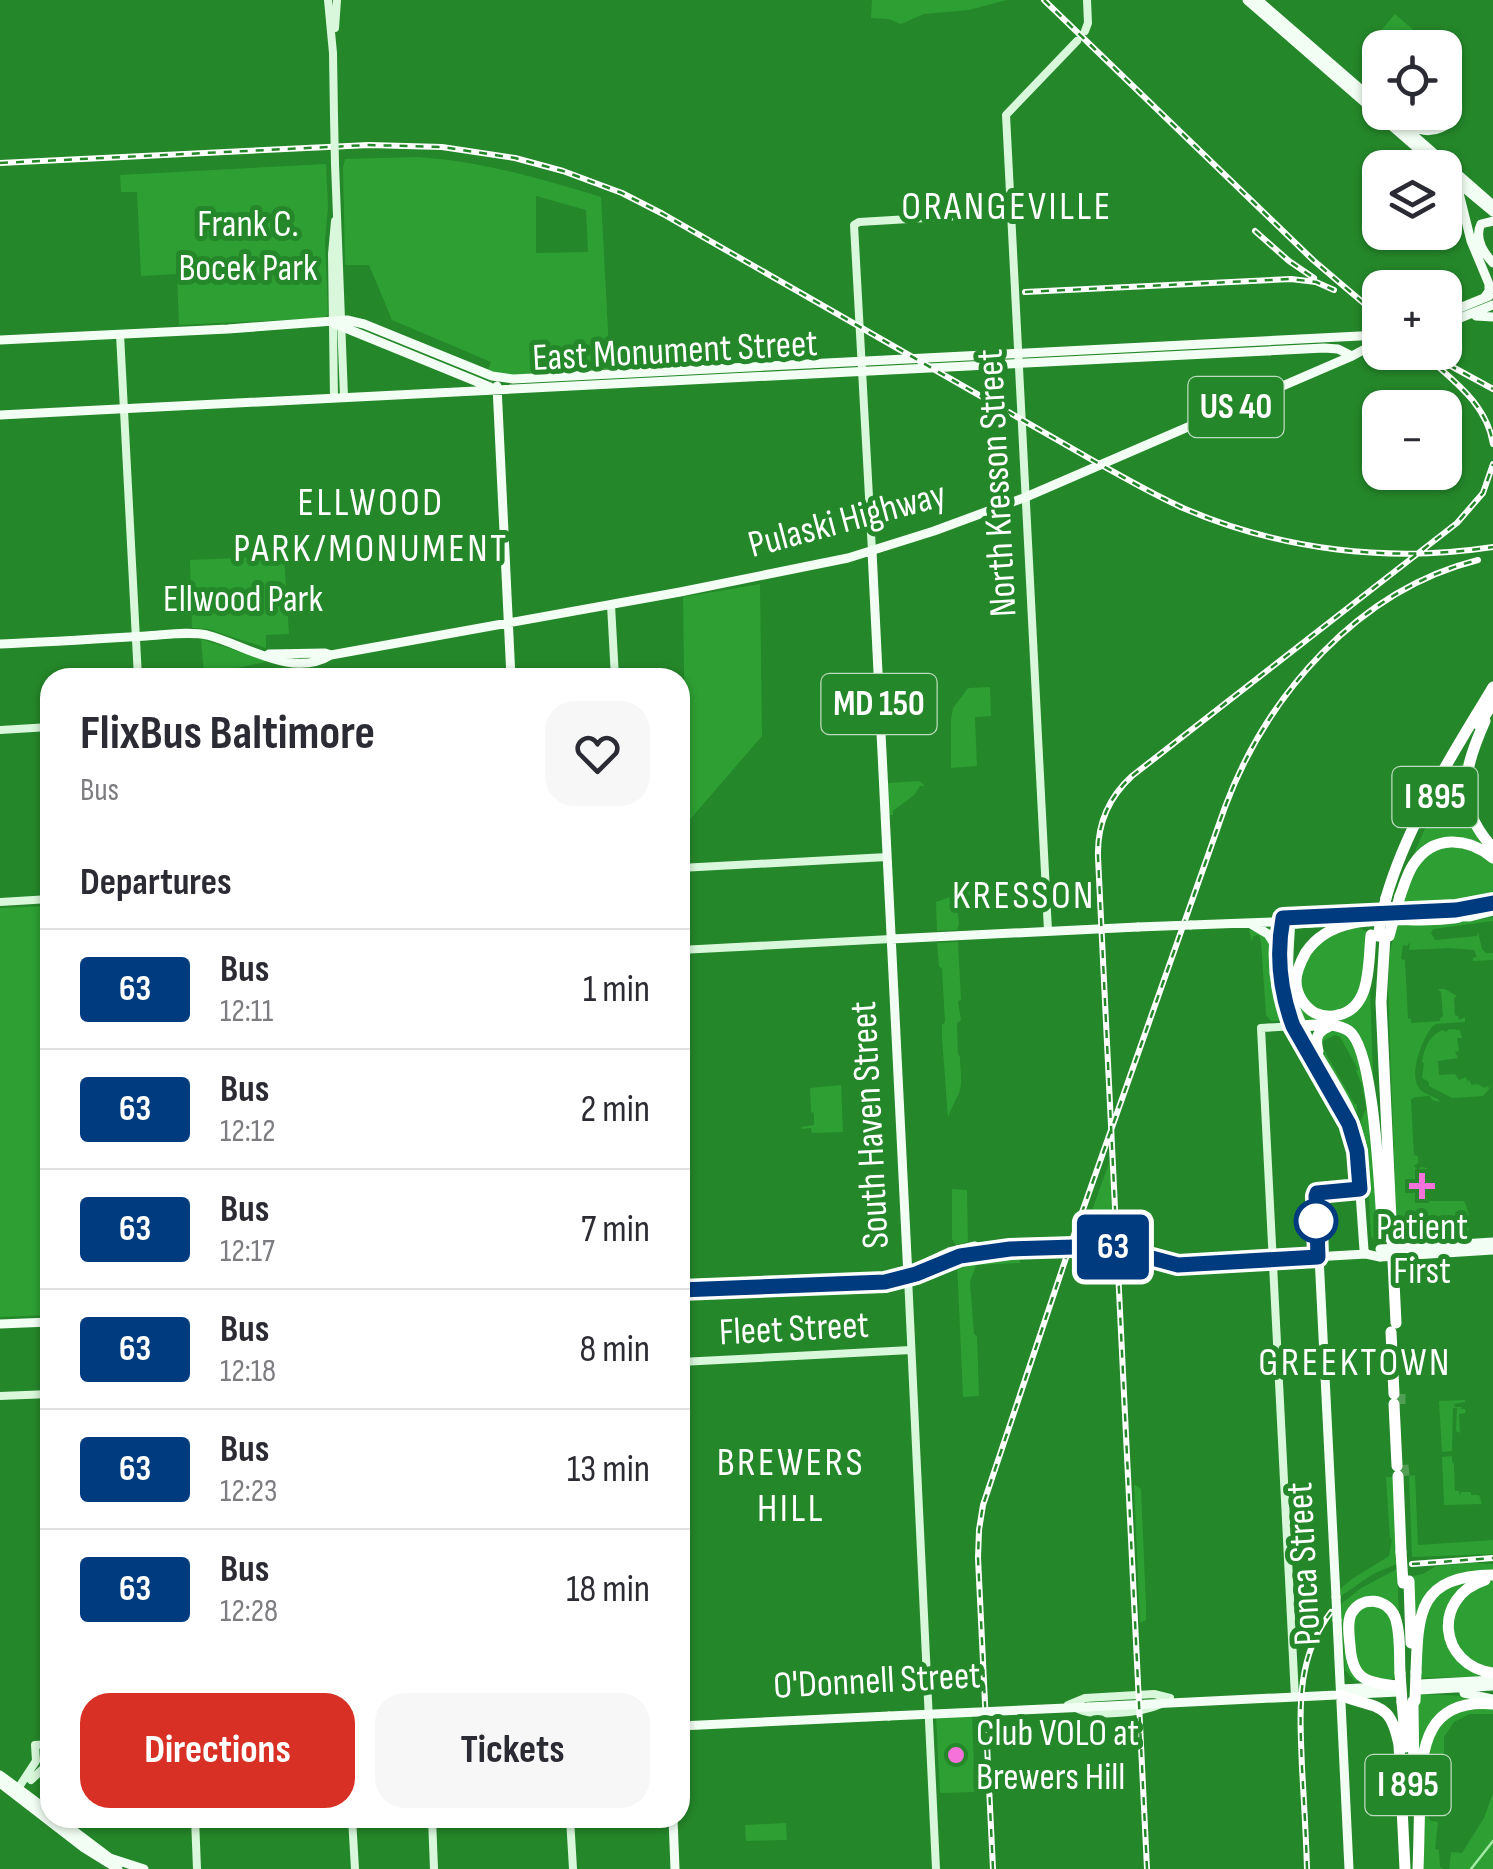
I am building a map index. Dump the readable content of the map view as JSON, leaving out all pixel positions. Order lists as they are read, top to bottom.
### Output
{
  "streets": {
    "highway": ["I 895"],
    "main road": [
      "East Monument Street",
      "US 40",
      "Pulaski Highway",
      "MD 150",
      "South Haven Street",
      "Ponca Street",
      "O'Donnell Street"
    ],
    "street": ["North Kresson Street", "Fleet Street"]
  },
  "crossings": [
    ["East Monument Street", "North Kresson Street"],
    ["East Monument Street", "Pulaski Highway"],
    ["US 40", "Pulaski Highway"],
    ["North Kresson Street", "Pulaski Highway"],
    ["Pulaski Highway", "MD 150"],
    ["MD 150", "South Haven Street"],
    ["I 895", "O'Donnell Street"],
    ["South Haven Street", "Fleet Street"],
    ["South Haven Street", "O'Donnell Street"],
    ["Ponca Street", "O'Donnell Street"]
  ],
  "districts": [
    "ORANGEVILLE",
    "ELLWOOD PARK/MONUMENT",
    "KRESSON",
    "GREEKTOWN",
    "BREWERS HILL"
  ],
  "parks": ["Frank C. Bocek Park", "Ellwood Park"],
  "places": {
    "health": ["Patient First"],
    "other": ["Club VOLO at Brewers Hill"]
  },
  "lines": ["bus line 63"],
  "page": {
    "on_map": "63",
    "map_buttons": ["+", "−"],
    "heading": [
      ["FlixBus Baltimore", "Bus"],
      "Departures"
    ],
    "list": [
      {
        "mark": "63",
        "name": "Bus",
        "note": "12:11",
        "value": "1 min"
      },
      {
        "mark": "63",
        "name": "Bus",
        "note": "12:12",
        "value": "2 min"
      },
      {
        "mark": "63",
        "name": "Bus",
        "note": "12:17",
        "value": "7 min"
      },
      {
        "mark": "63",
        "name": "Bus",
        "note": "12:18",
        "value": "8 min"
      },
      {
        "mark": "63",
        "name": "Bus",
        "note": "12:23",
        "value": "13 min"
      },
      {
        "mark": "63",
        "name": "Bus",
        "note": "12:28",
        "value": "18 min"
      }
    ],
    "buttons": ["Directions", "Tickets"]
  }
}
